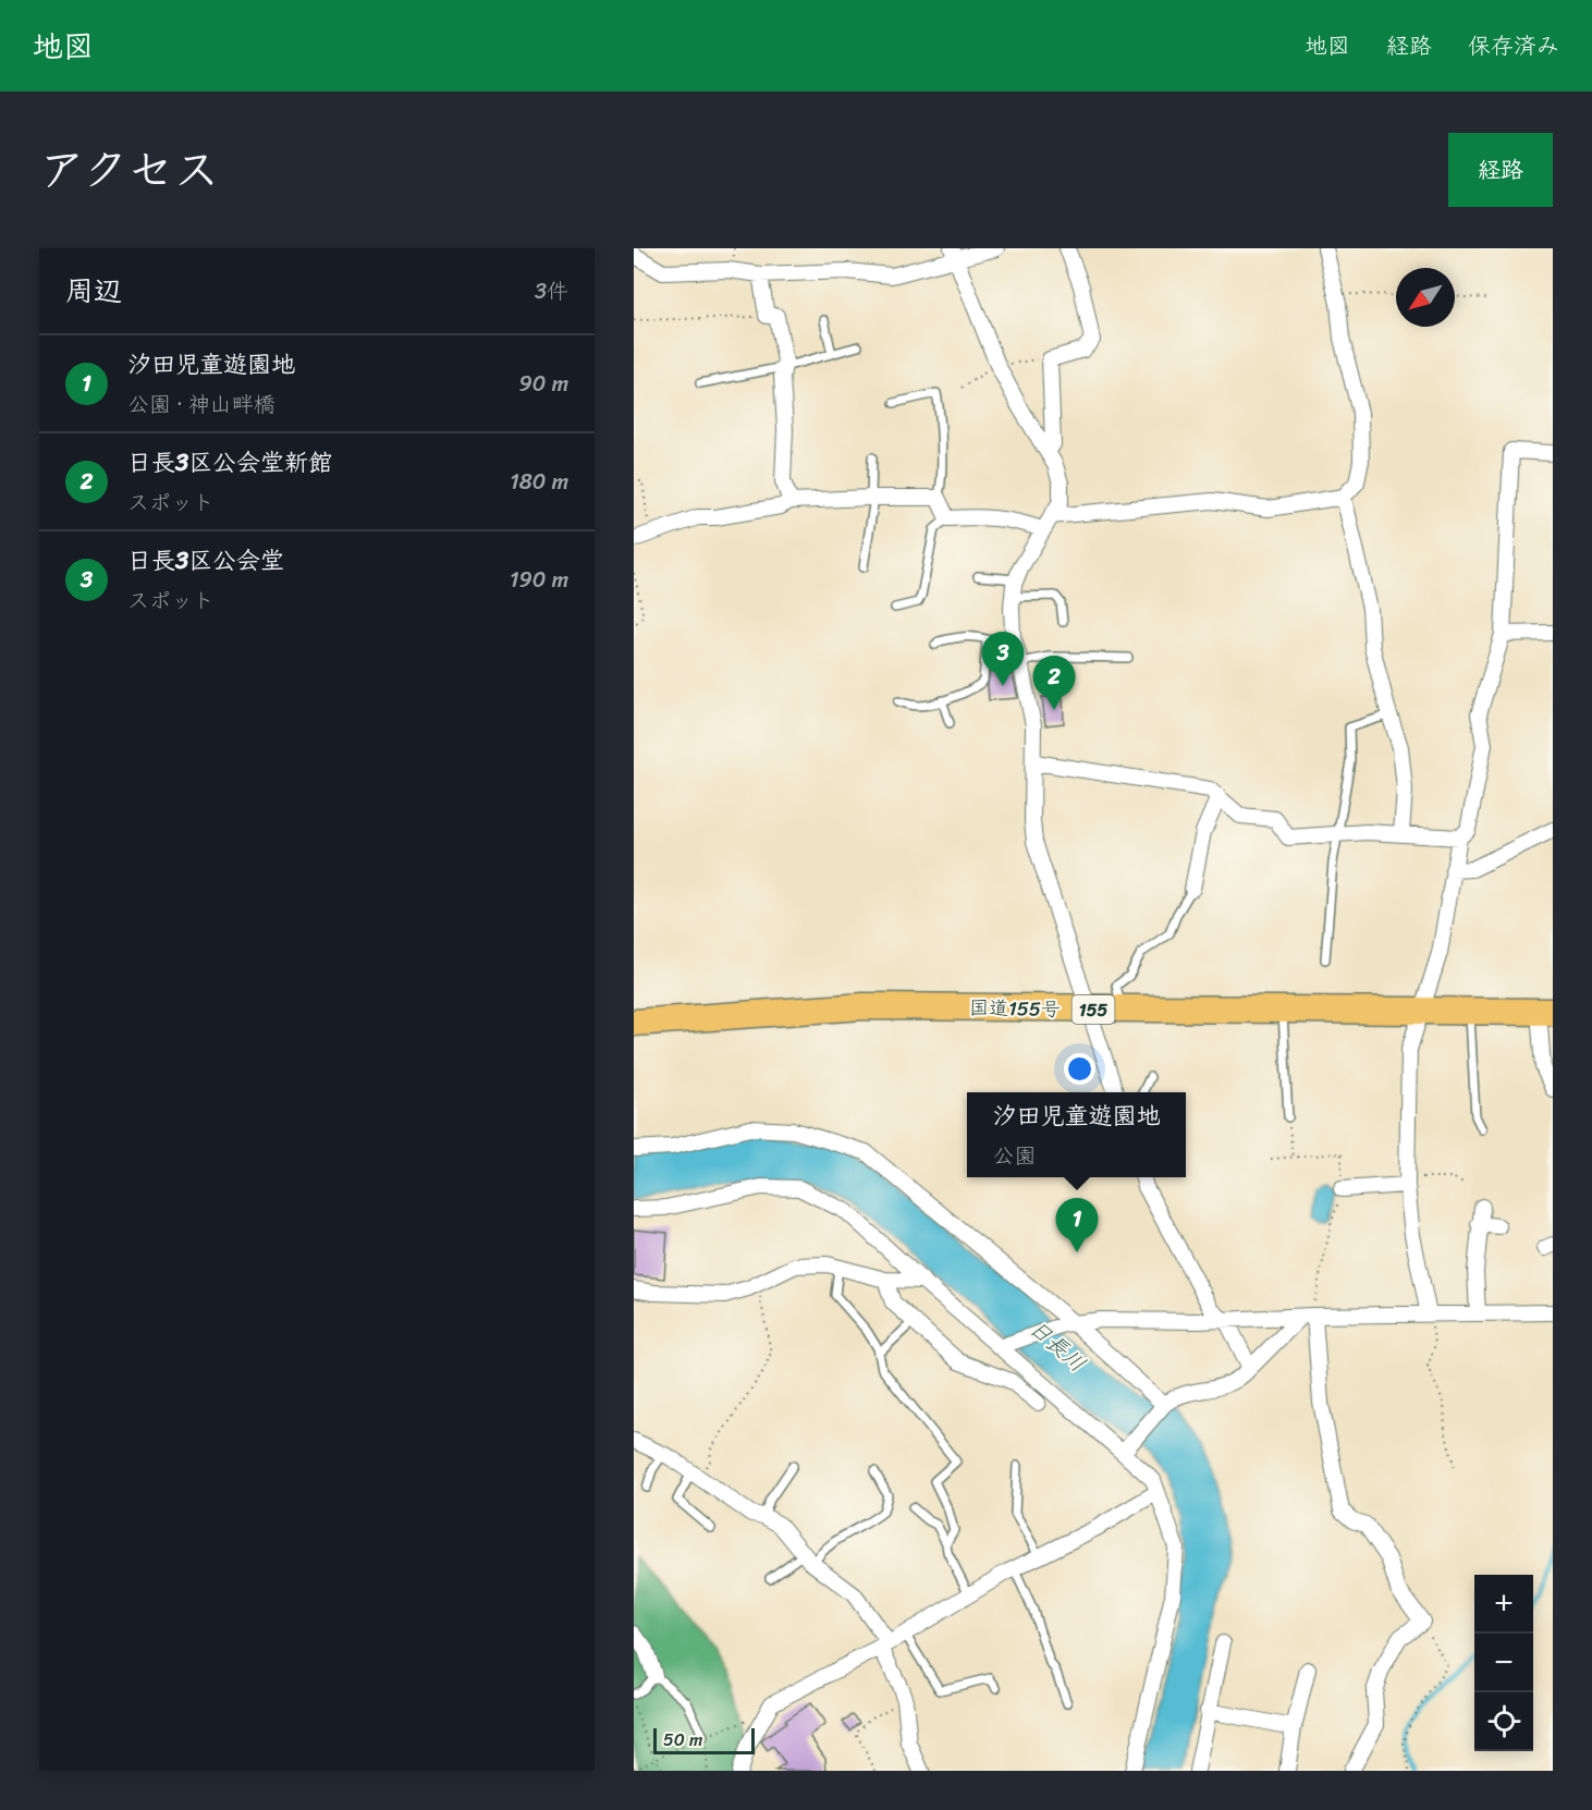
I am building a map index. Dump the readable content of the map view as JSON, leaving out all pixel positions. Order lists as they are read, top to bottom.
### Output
{
  "streets": {
    "highway": ["国道155号", "155"]
  },
  "water": ["日長川"],
  "scale_bar": "50 m",
  "north": "bottom left",
  "page": {
    "header": "地図",
    "nav": ["地図", "経路", "保存済み"],
    "title": "アクセス",
    "buttons": "経路",
    "heading": ["周辺", "3件"],
    "list": [
      {
        "mark": "1",
        "name": "汐田児童遊園地",
        "note": "公園 · 神山畔橋",
        "value": "90 m"
      },
      {
        "mark": "2",
        "name": "日長3区公会堂新館",
        "note": "スポット",
        "value": "180 m"
      },
      {
        "mark": "3",
        "name": "日長3区公会堂",
        "note": "スポット",
        "value": "190 m"
      }
    ],
    "pins": ["3", "2", "1"],
    "popup": ["汐田児童遊園地", "公園"],
    "map_buttons": ["+", "−"],
    "scale": "50 m"
  }
}
